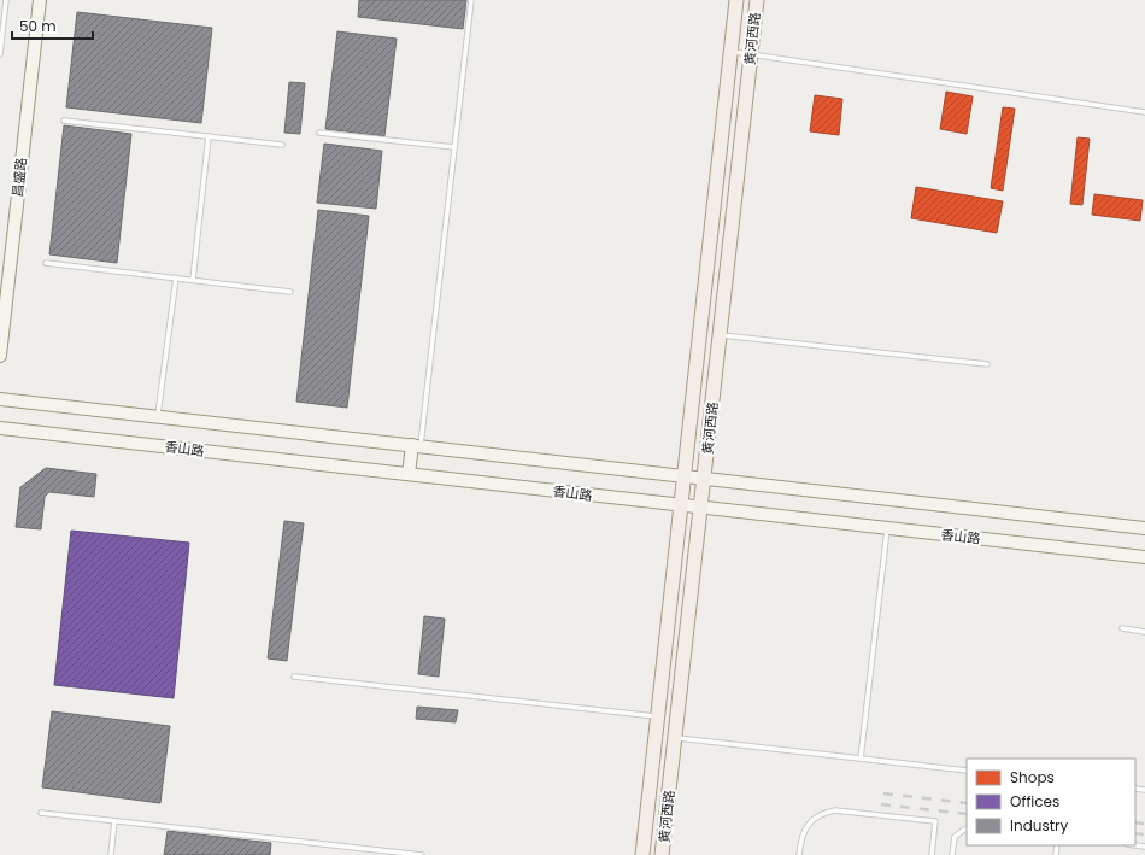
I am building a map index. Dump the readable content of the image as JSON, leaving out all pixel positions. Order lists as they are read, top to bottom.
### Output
{
  "streets": {
    "main road": ["黄河西路"],
    "street": ["昌盛路", "香山路"]
  },
  "crossings": [
    ["黄河西路", "香山路"]
  ],
  "legend": ["Shops", "Offices", "Industry"],
  "scale_bar": "50 m"
}
